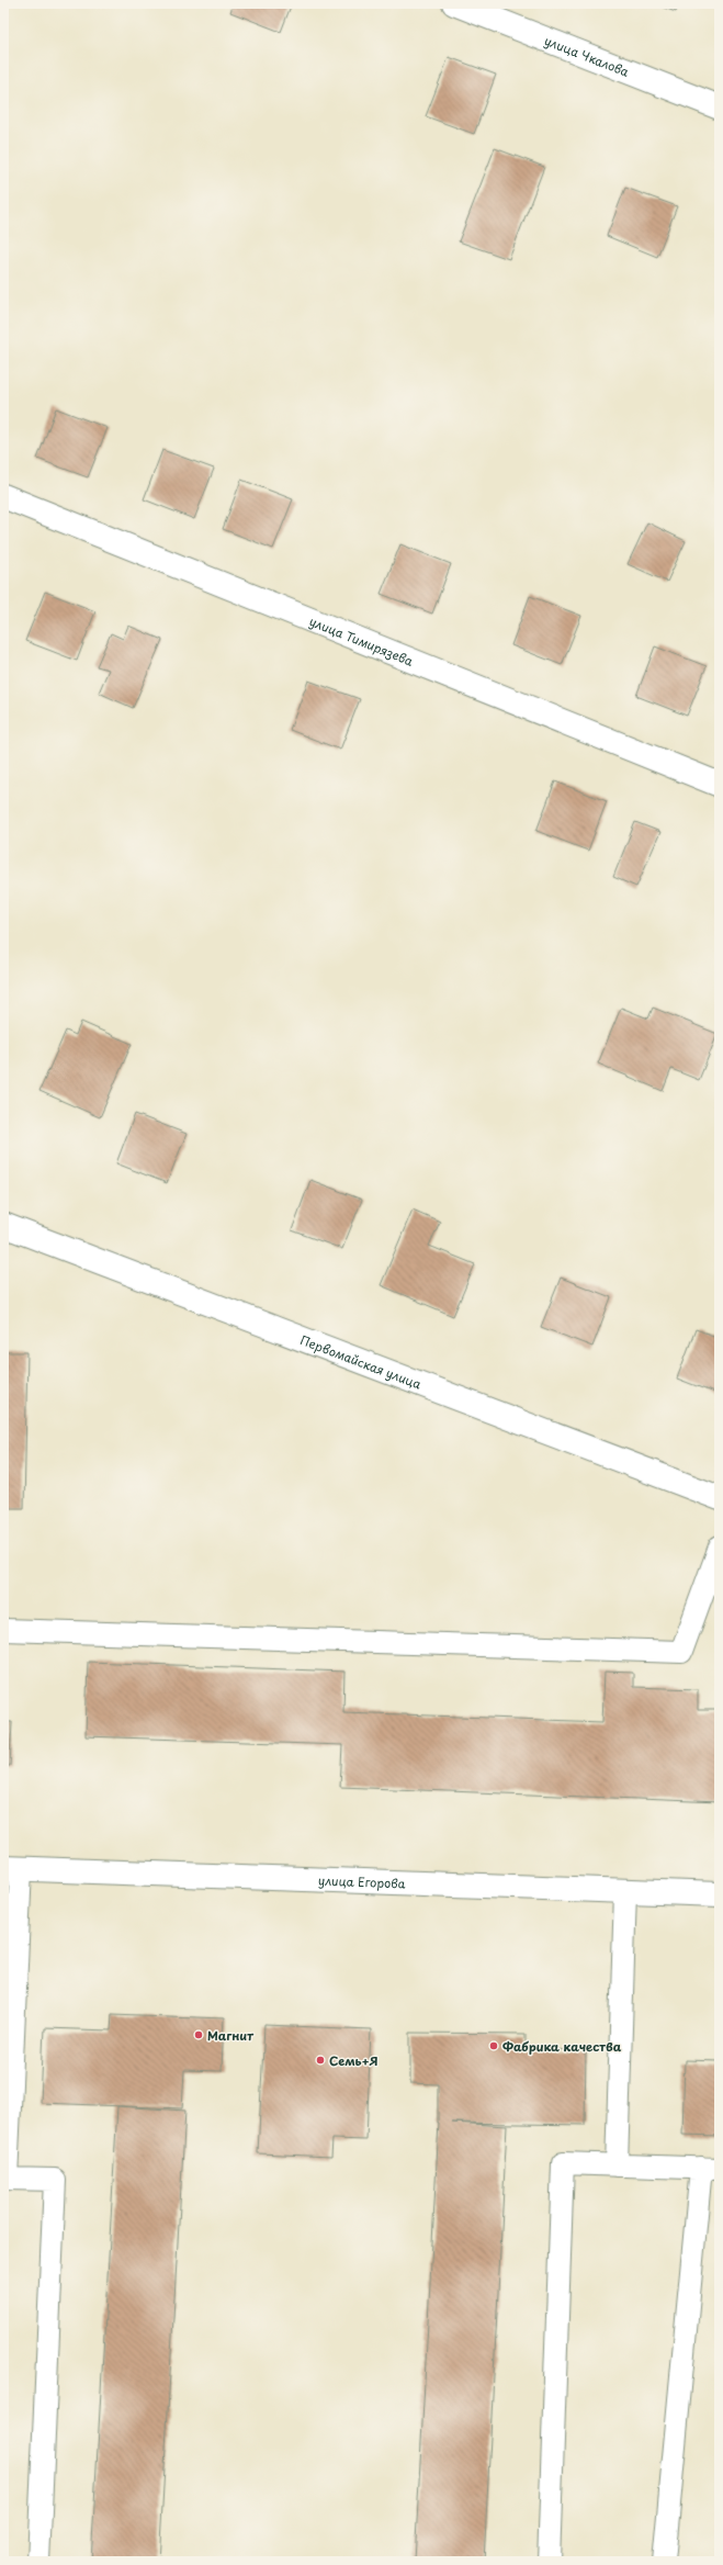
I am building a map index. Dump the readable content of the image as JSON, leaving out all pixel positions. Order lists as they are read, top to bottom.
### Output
{
  "streets": {
    "street": [
      "улица Чкалова",
      "улица Тимирязева",
      "Первомайская улица",
      "улица Егорова"
    ]
  },
  "places": ["Магнит", "Фабрика качества", "Семь+Я"]
}
